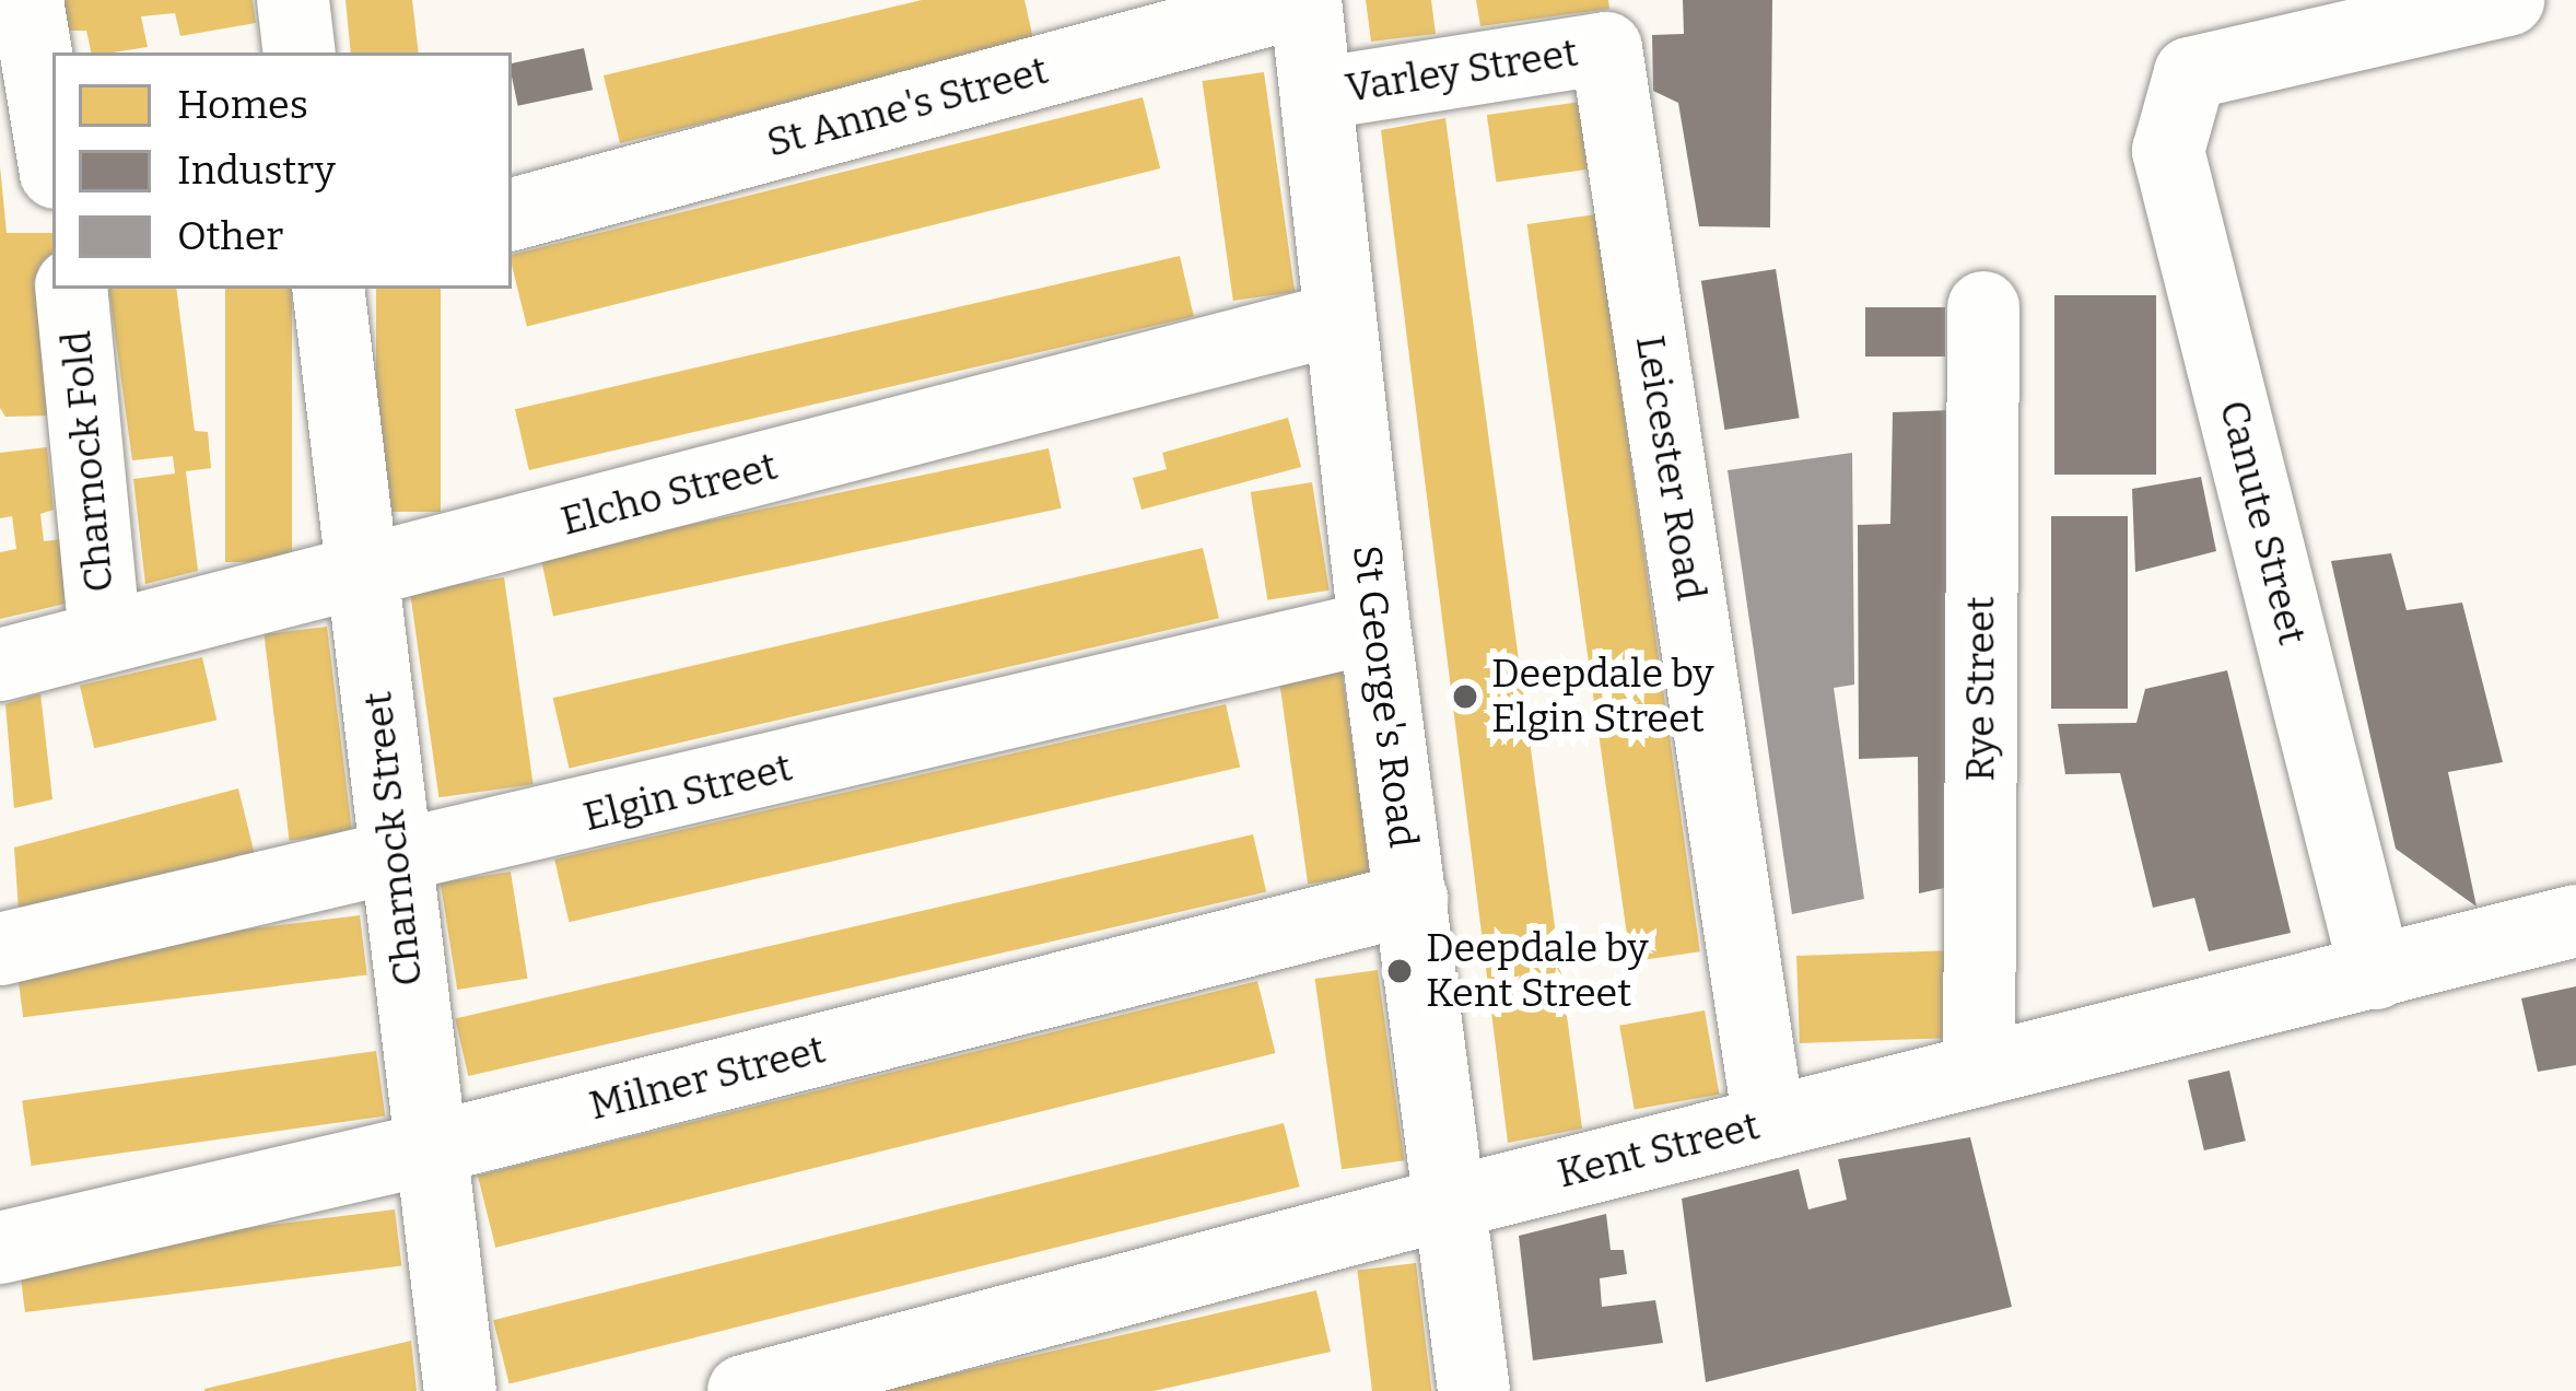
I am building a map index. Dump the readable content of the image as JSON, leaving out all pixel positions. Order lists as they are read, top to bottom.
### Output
{
  "streets": {
    "street": [
      "Varley Street",
      "St Anne's Street",
      "Charnock Fold",
      "Leicester Road",
      "Elcho Street",
      "Canute Street",
      "Rye Street",
      "St George's Road",
      "Elgin Street",
      "Charnock Street",
      "Milner Street",
      "Kent Street"
    ]
  },
  "crossings": [
    ["Varley Street", "Leicester Road"],
    ["Varley Street", "St George's Road"],
    ["St Anne's Street", "St George's Road"],
    ["Charnock Fold", "Elcho Street"],
    ["Leicester Road", "Kent Street"],
    ["Elcho Street", "St George's Road"],
    ["Elcho Street", "Charnock Street"],
    ["Canute Street", "Kent Street"],
    ["Rye Street", "Kent Street"],
    ["St George's Road", "Elgin Street"],
    ["St George's Road", "Milner Street"],
    ["St George's Road", "Kent Street"],
    ["Elgin Street", "Charnock Street"],
    ["Charnock Street", "Milner Street"]
  ],
  "places": ["Deepdale by Elgin Street", "Deepdale by Kent Street"],
  "legend": ["Homes", "Industry", "Other"]
}
